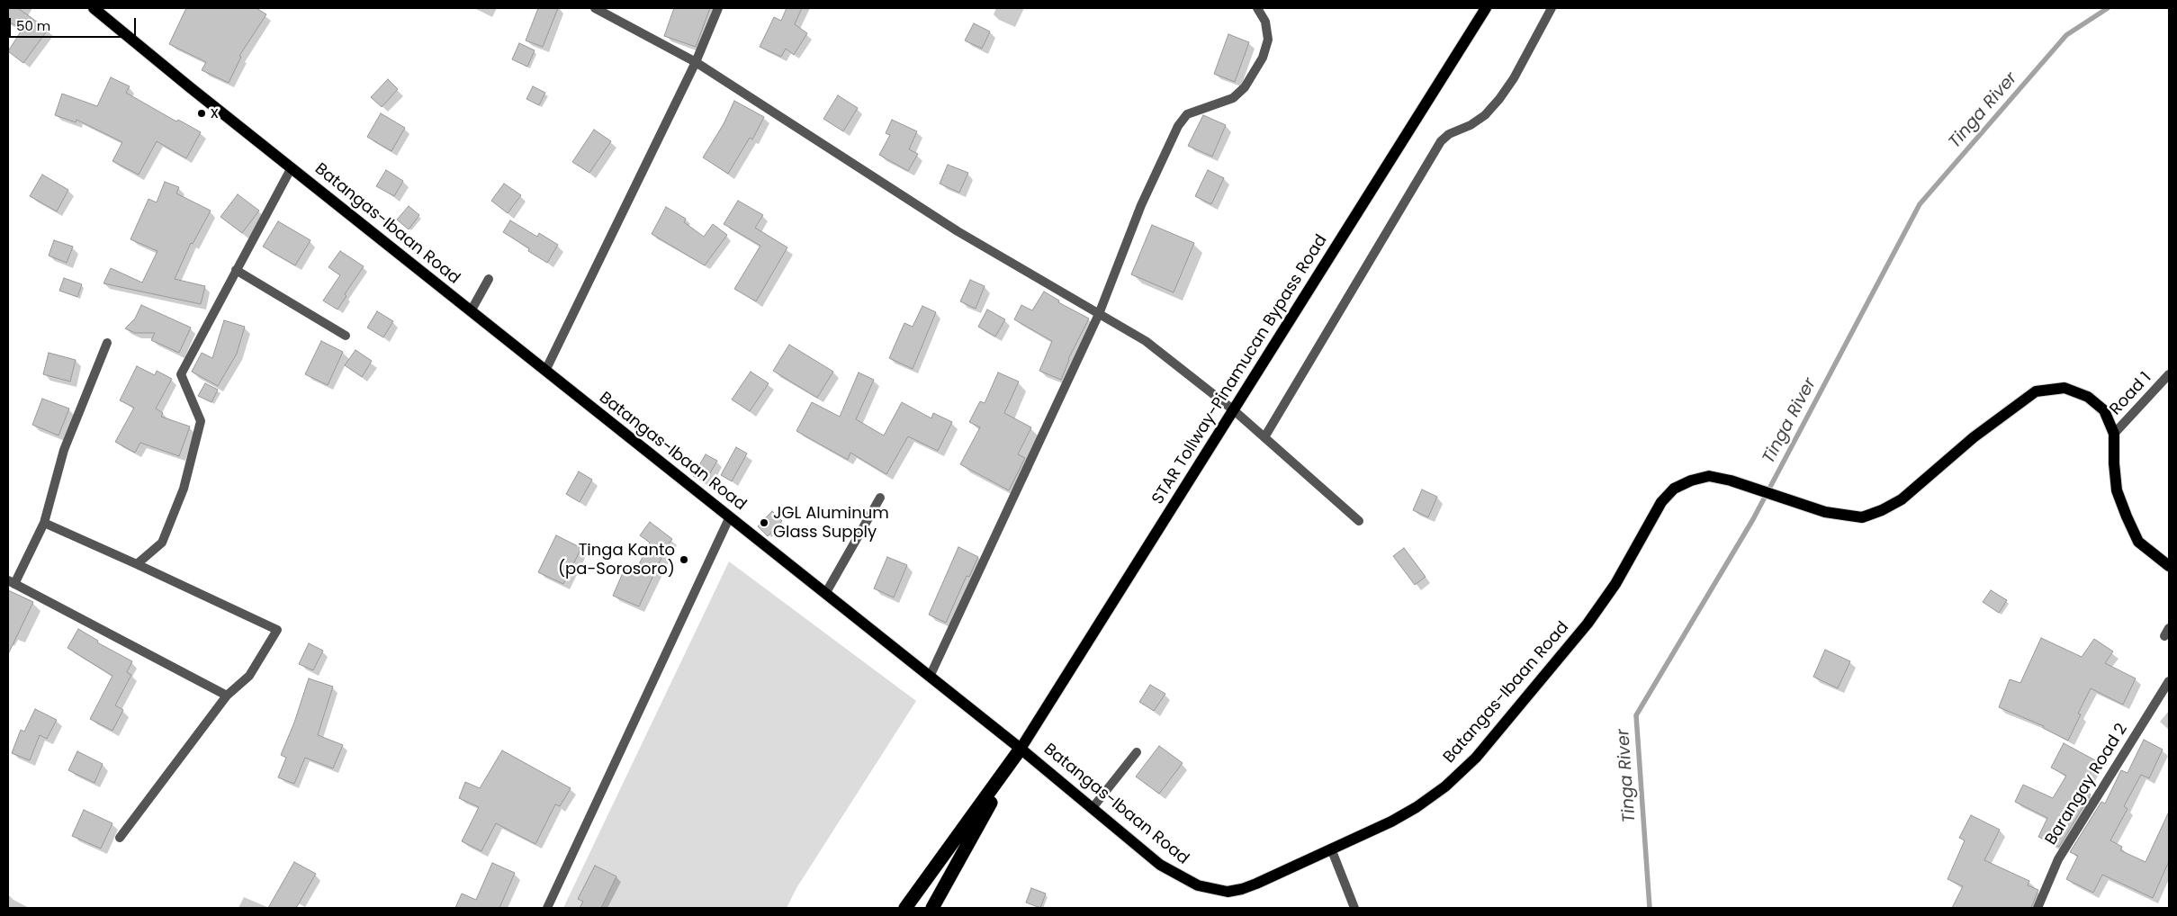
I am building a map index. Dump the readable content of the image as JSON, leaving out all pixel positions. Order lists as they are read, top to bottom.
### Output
{
  "streets": {
    "main road": ["Batangas-Ibaan Road", "STAR Tollway-Pinamucan Bypass Road"],
    "street": ["Road 1", "Barangay Road 2"]
  },
  "crossings": [
    ["Batangas-Ibaan Road", "STAR Tollway-Pinamucan Bypass Road"],
    ["Batangas-Ibaan Road", "Road 1"]
  ],
  "water": ["Tinga River"],
  "places": ["x", "JGL Aluminum Glass Supply", "Tinga Kanto (pa-Sorosoro)"],
  "scale_bar": "50 m"
}
